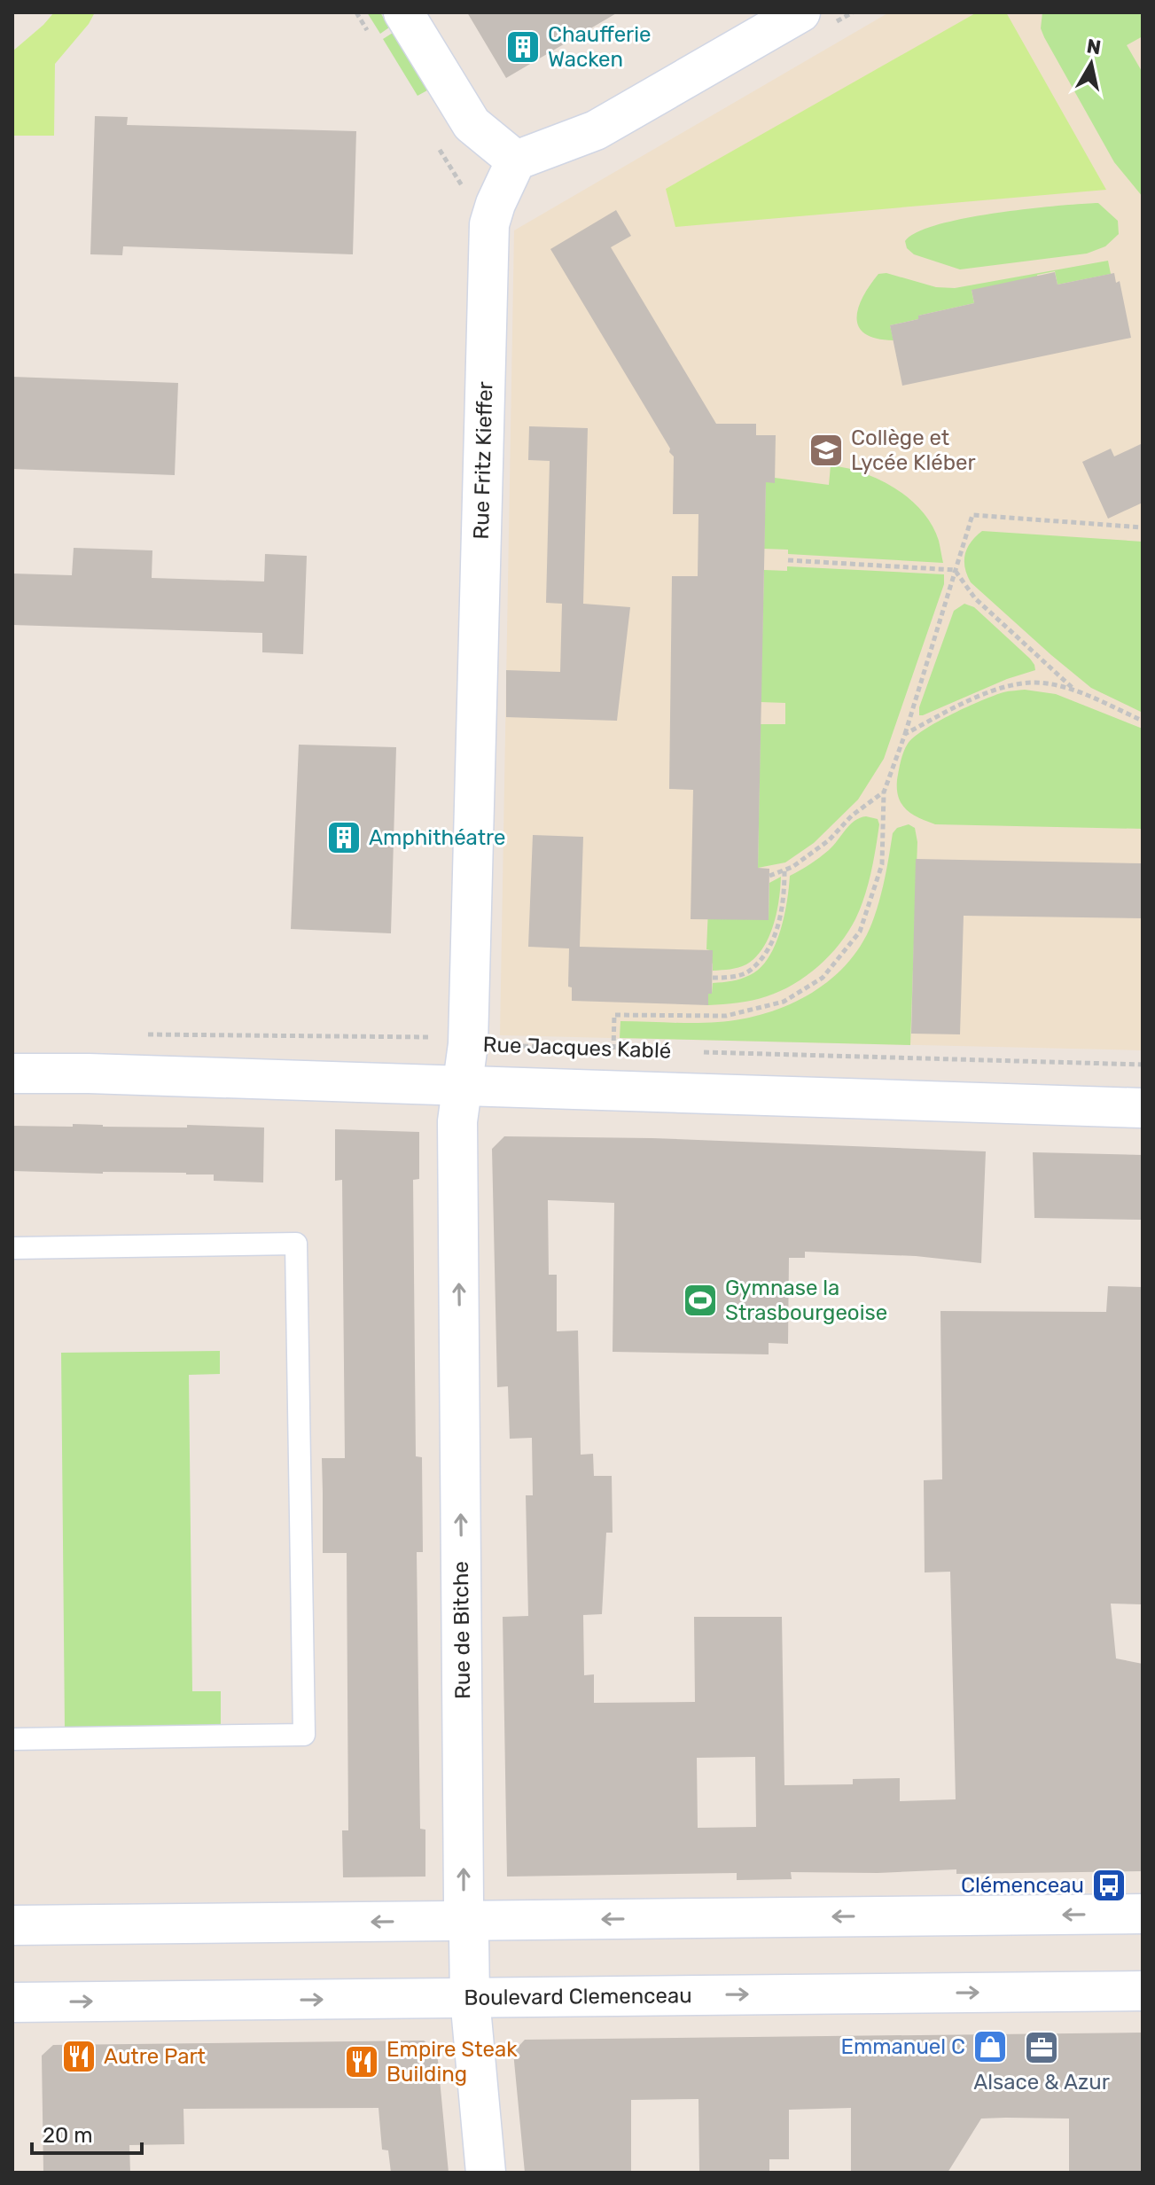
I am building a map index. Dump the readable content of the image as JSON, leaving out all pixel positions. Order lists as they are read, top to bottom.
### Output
{
  "streets": {
    "street": [
      "Rue Fritz Kieffer",
      "Rue Jacques Kablé",
      "Rue de Bitche",
      "Boulevard Clemenceau"
    ]
  },
  "crossings": [
    ["Rue Fritz Kieffer", "Rue Jacques Kablé"],
    ["Rue Fritz Kieffer", "Rue de Bitche"],
    ["Rue Jacques Kablé", "Rue de Bitche"],
    ["Rue de Bitche", "Boulevard Clemenceau"]
  ],
  "one_way": ["Rue de Bitche"],
  "places": {
    "building": ["Chaufferie Wacken", "Amphithéatre"],
    "school or university": ["Collège et Lycée Kléber"],
    "sports": ["Gymnase la Strasbourgeoise"],
    "bus stop": ["Clémenceau"],
    "shop": ["Emmanuel C"],
    "office": ["Alsace & Azur"],
    "restaurant": ["Autre Part", "Empire Steak Building"]
  },
  "scale_bar": "20 m",
  "north": "top"
}
